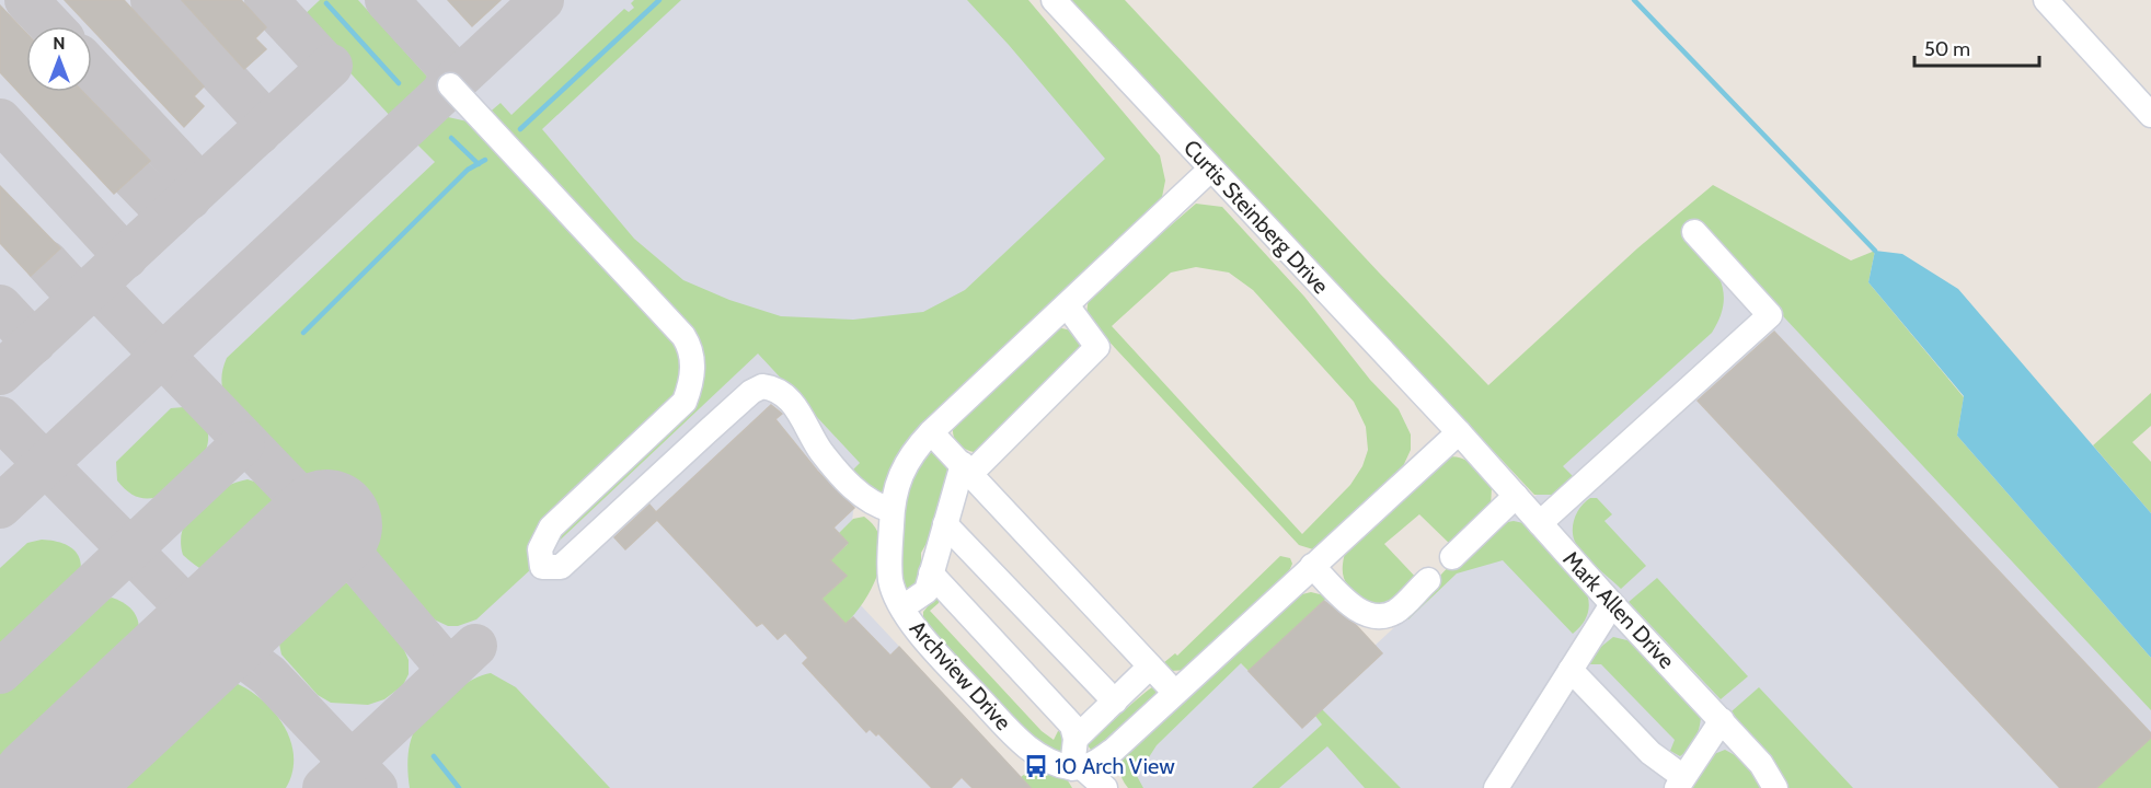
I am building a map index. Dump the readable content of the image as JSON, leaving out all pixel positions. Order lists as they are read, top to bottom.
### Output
{
  "streets": {
    "street": ["Curtis Steinberg Drive", "Mark Allen Drive", "Archview Drive"]
  },
  "crossings": [
    ["Curtis Steinberg Drive", "Mark Allen Drive"],
    ["Curtis Steinberg Drive", "Archview Drive"]
  ],
  "places": {
    "bus stop": ["10 Arch View"]
  },
  "scale_bar": "50 m",
  "north": "top"
}
